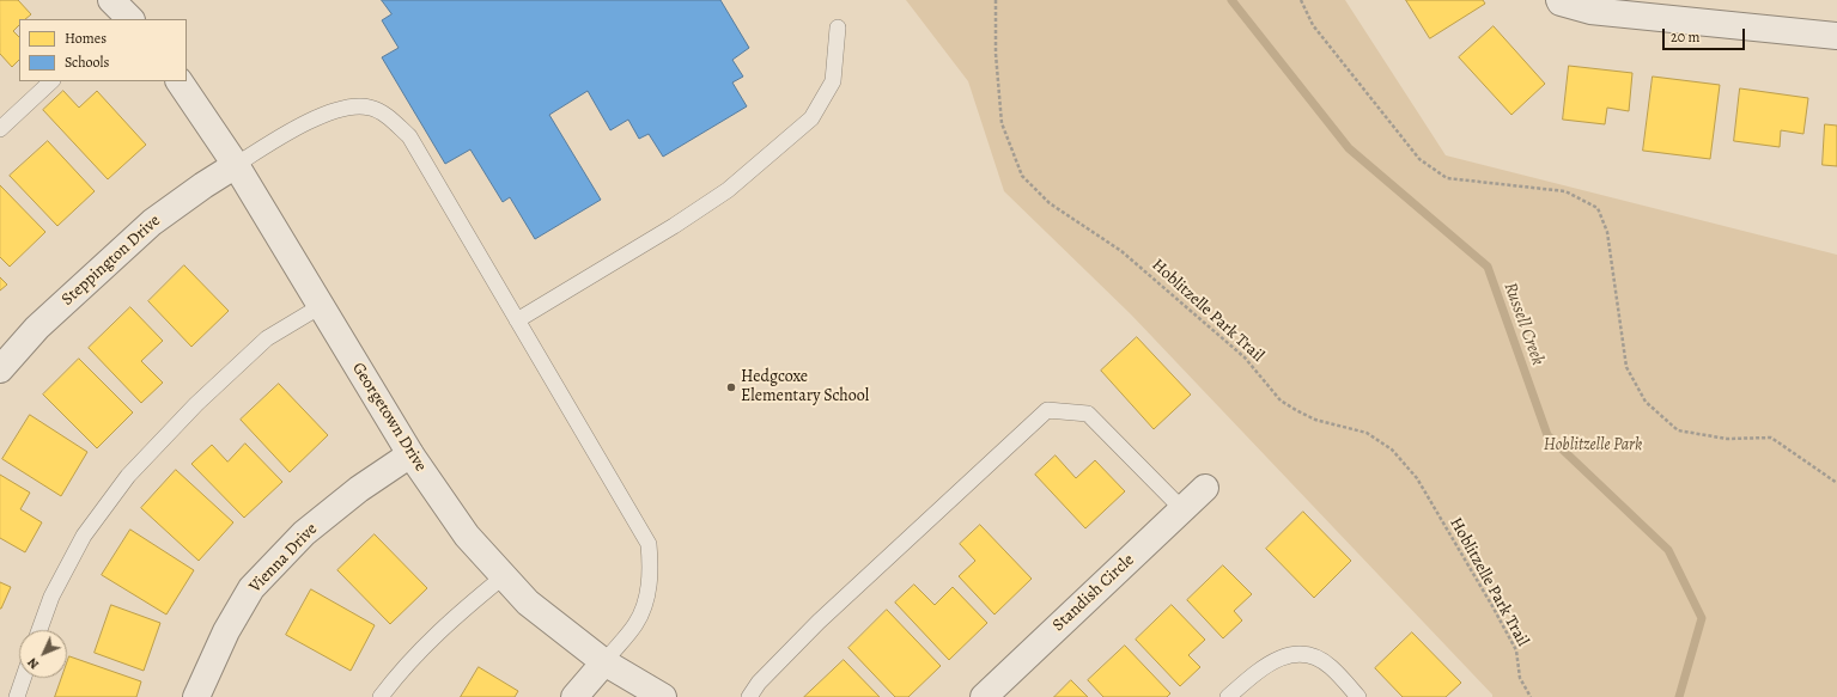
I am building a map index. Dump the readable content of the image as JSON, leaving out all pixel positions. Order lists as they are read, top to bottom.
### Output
{
  "streets": {
    "street": [
      "Steppington Drive",
      "Georgetown Drive",
      "Vienna Drive",
      "Standish Circle"
    ],
    "path": ["Hoblitzelle Park Trail"]
  },
  "crossings": [
    ["Steppington Drive", "Georgetown Drive"],
    ["Georgetown Drive", "Vienna Drive"]
  ],
  "water": ["Russell Creek"],
  "parks": ["Hoblitzelle Park"],
  "places": ["Hedgcoxe Elementary School"],
  "legend": ["Homes", "Schools"],
  "scale_bar": "20 m",
  "north": "bottom left"
}
